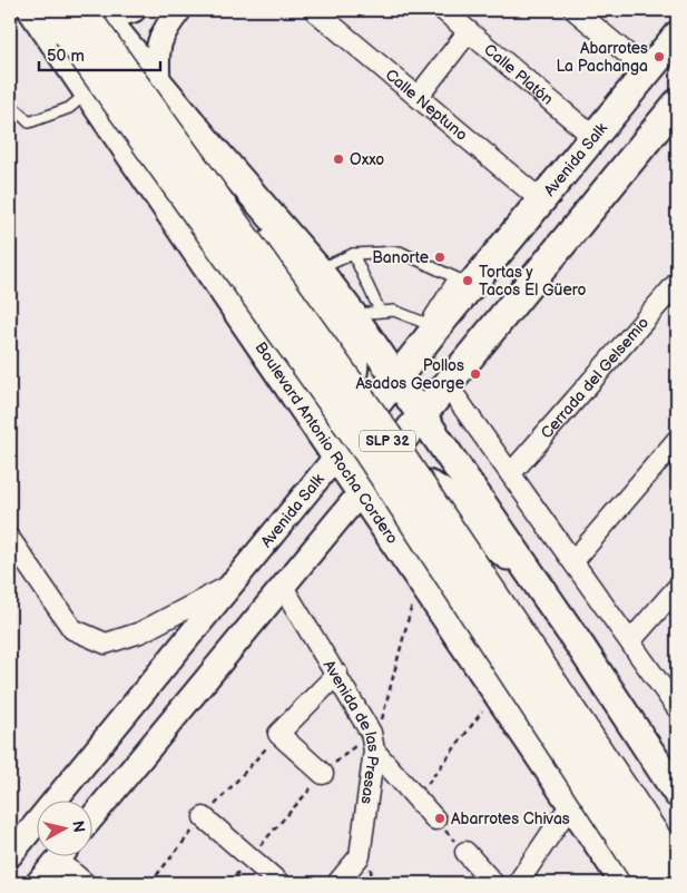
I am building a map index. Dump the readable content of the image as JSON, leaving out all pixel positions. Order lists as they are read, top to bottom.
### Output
{
  "streets": {
    "highway": ["SLP 32", "Boulevard Antonio Rocha Cordero"],
    "main road": ["Avenida Salk"],
    "street": [
      "Calle Platón",
      "Calle Neptuno",
      "Cerrada del Gelsemio",
      "Avenida de las Presas"
    ]
  },
  "crossings": [
    ["Calle Platón", "Avenida Salk"],
    ["Calle Neptuno", "Avenida Salk"],
    ["Avenida Salk", "Boulevard Antonio Rocha Cordero"],
    ["SLP 32", "Boulevard Antonio Rocha Cordero"]
  ],
  "places": [
    "Abarrotes La Pachanga",
    "Oxxo",
    "Banorte",
    "Tortas y Tacos El Güero",
    "Pollos Asados George",
    "Abarrotes Chivas"
  ],
  "scale_bar": "50 m",
  "north": "right"
}
